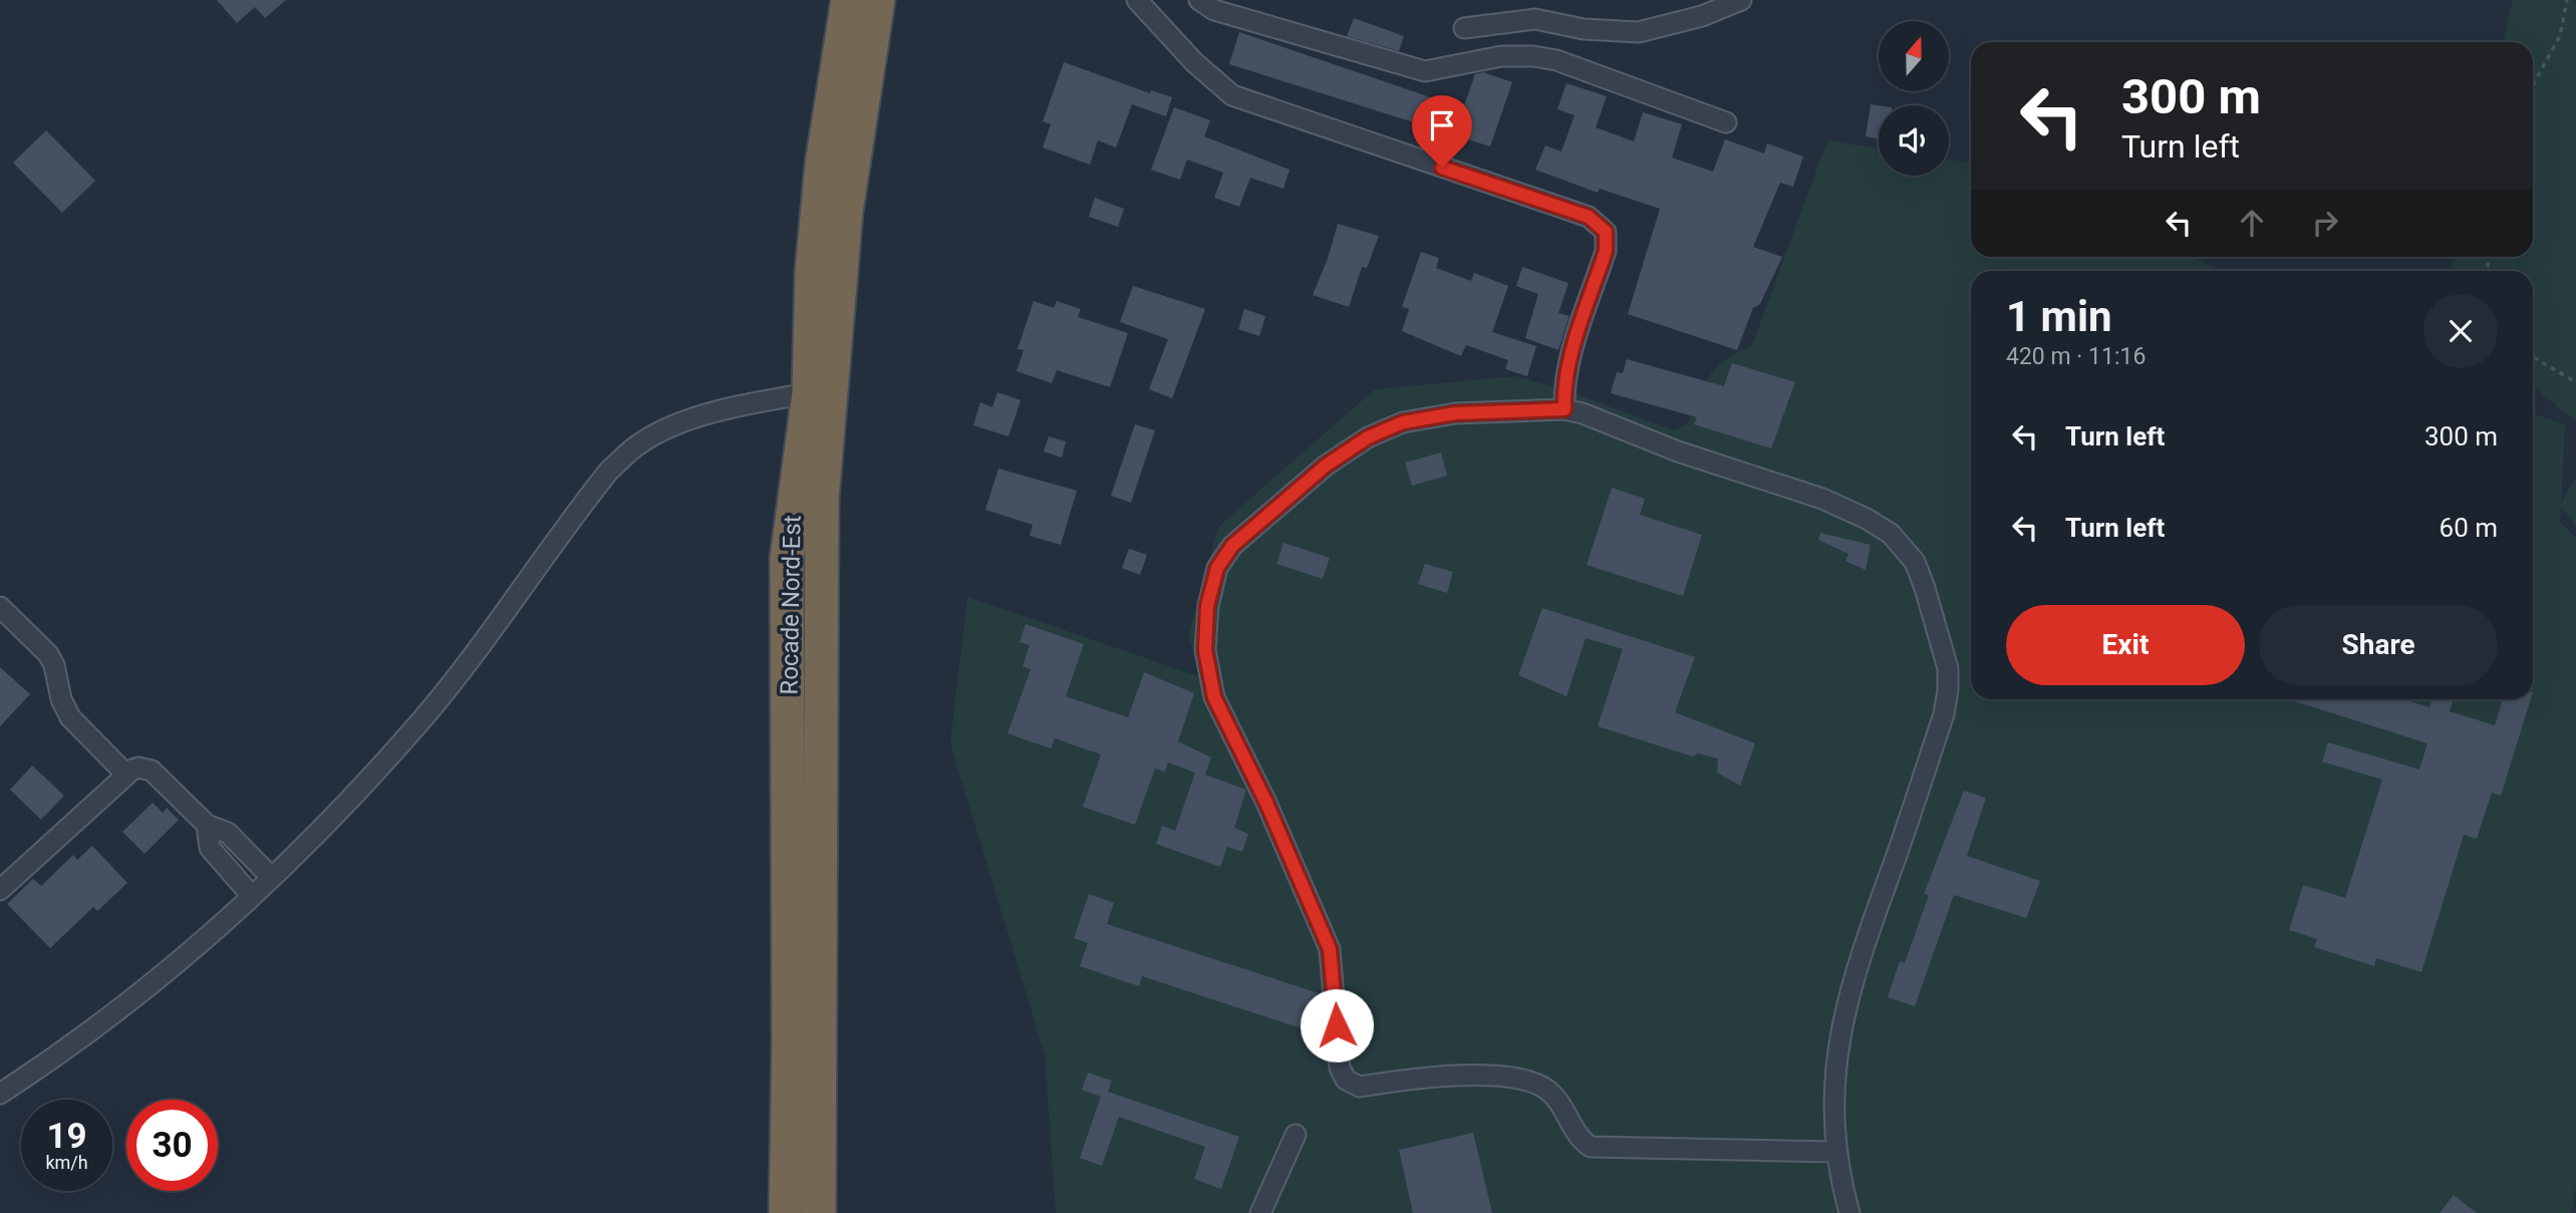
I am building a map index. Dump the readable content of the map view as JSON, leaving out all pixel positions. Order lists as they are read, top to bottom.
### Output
{
  "streets": {
    "highway": ["Rocade Nord-Est"]
  },
  "north": "top",
  "page": {
    "turn": ["300 m", "Turn left"],
    "heading": ["1 min", "420 m · 11:16"],
    "list": [
      {
        "name": "Turn left",
        "value": "300 m"
      },
      {
        "name": "Turn left",
        "value": "60 m"
      }
    ],
    "buttons": ["Exit", "Share"],
    "speed": "19 km/h",
    "limit": "30"
  }
}
